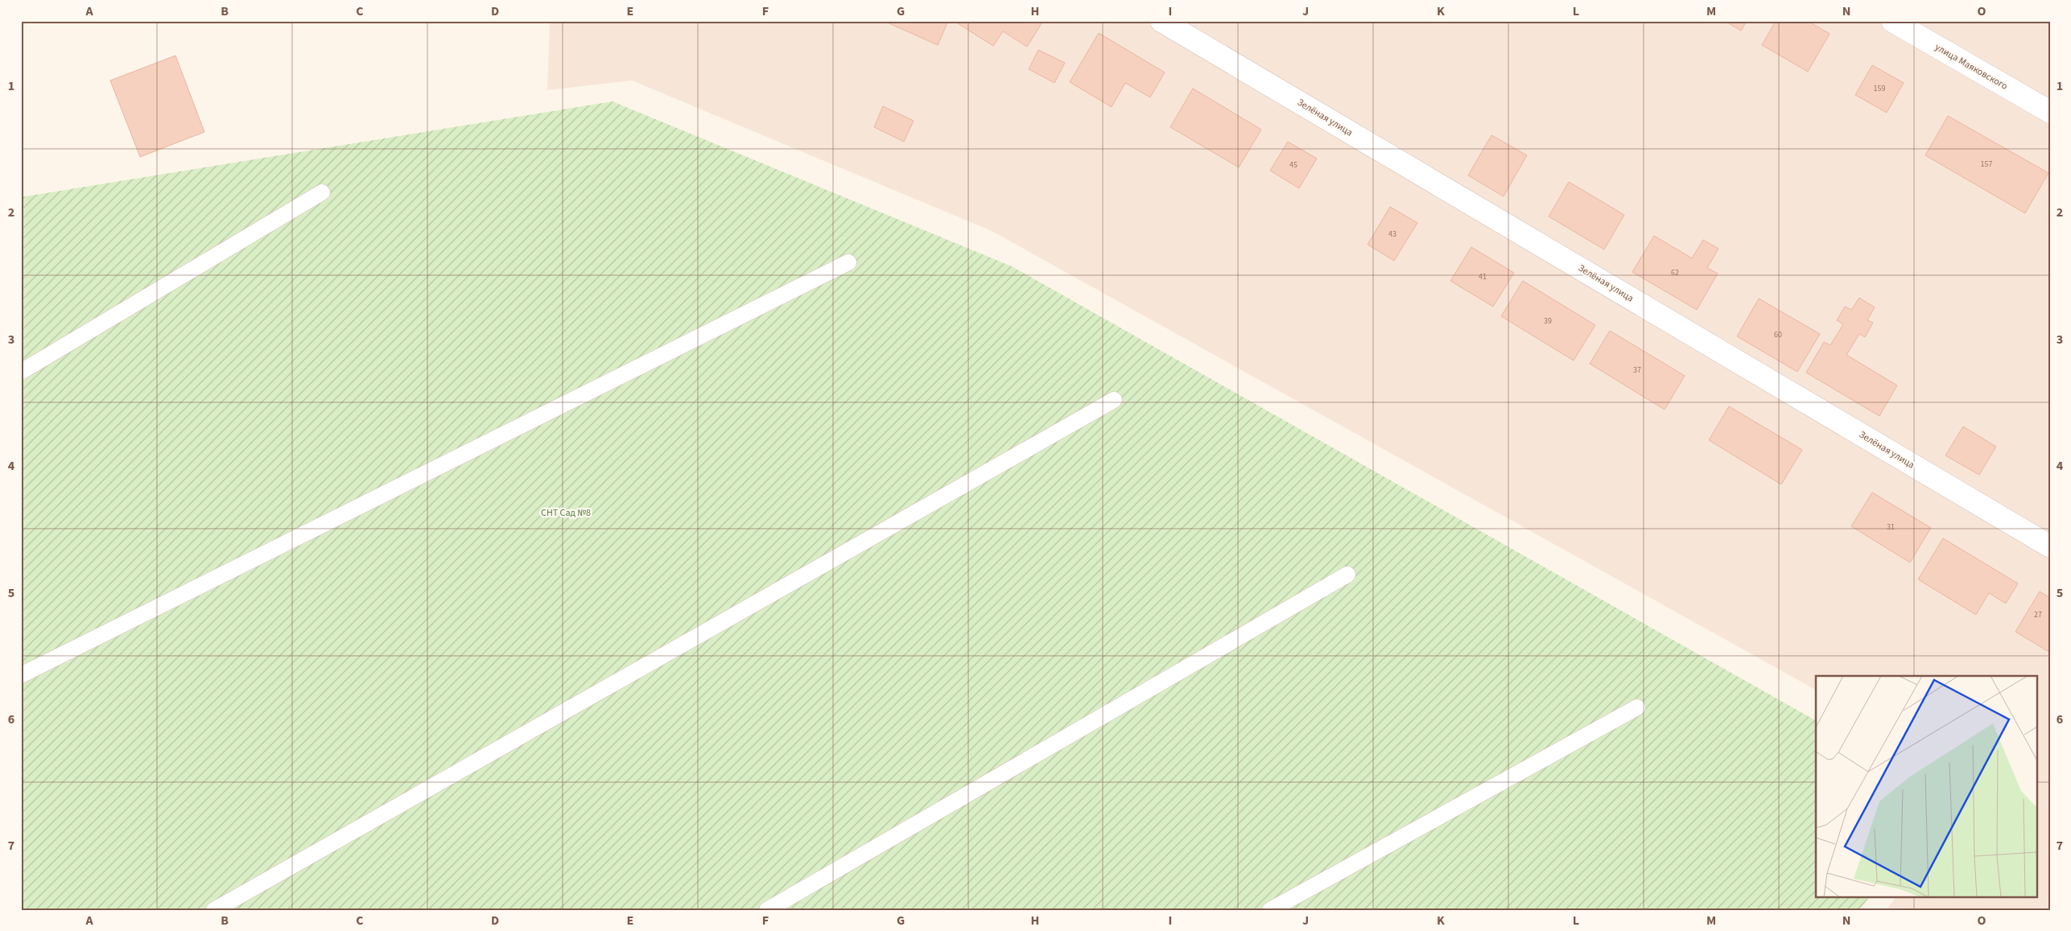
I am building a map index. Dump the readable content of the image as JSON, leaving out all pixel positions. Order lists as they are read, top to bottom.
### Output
{
  "streets": {
    "street": ["улица Маяковского", "Зелёная улица"]
  },
  "parks": ["СНТ Сад №8"],
  "house_numbers": [
    "159",
    "157",
    "45",
    "43",
    "62",
    "41",
    "39",
    "60",
    "37",
    "31",
    "27"
  ],
  "grid": {
    "columns": [
      "A",
      "B",
      "C",
      "D",
      "E",
      "F",
      "G",
      "H",
      "I",
      "J",
      "K",
      "L",
      "M",
      "N",
      "O"
    ],
    "rows": [
      "1",
      "2",
      "3",
      "4",
      "5",
      "6",
      "7"
    ]
  }
}
